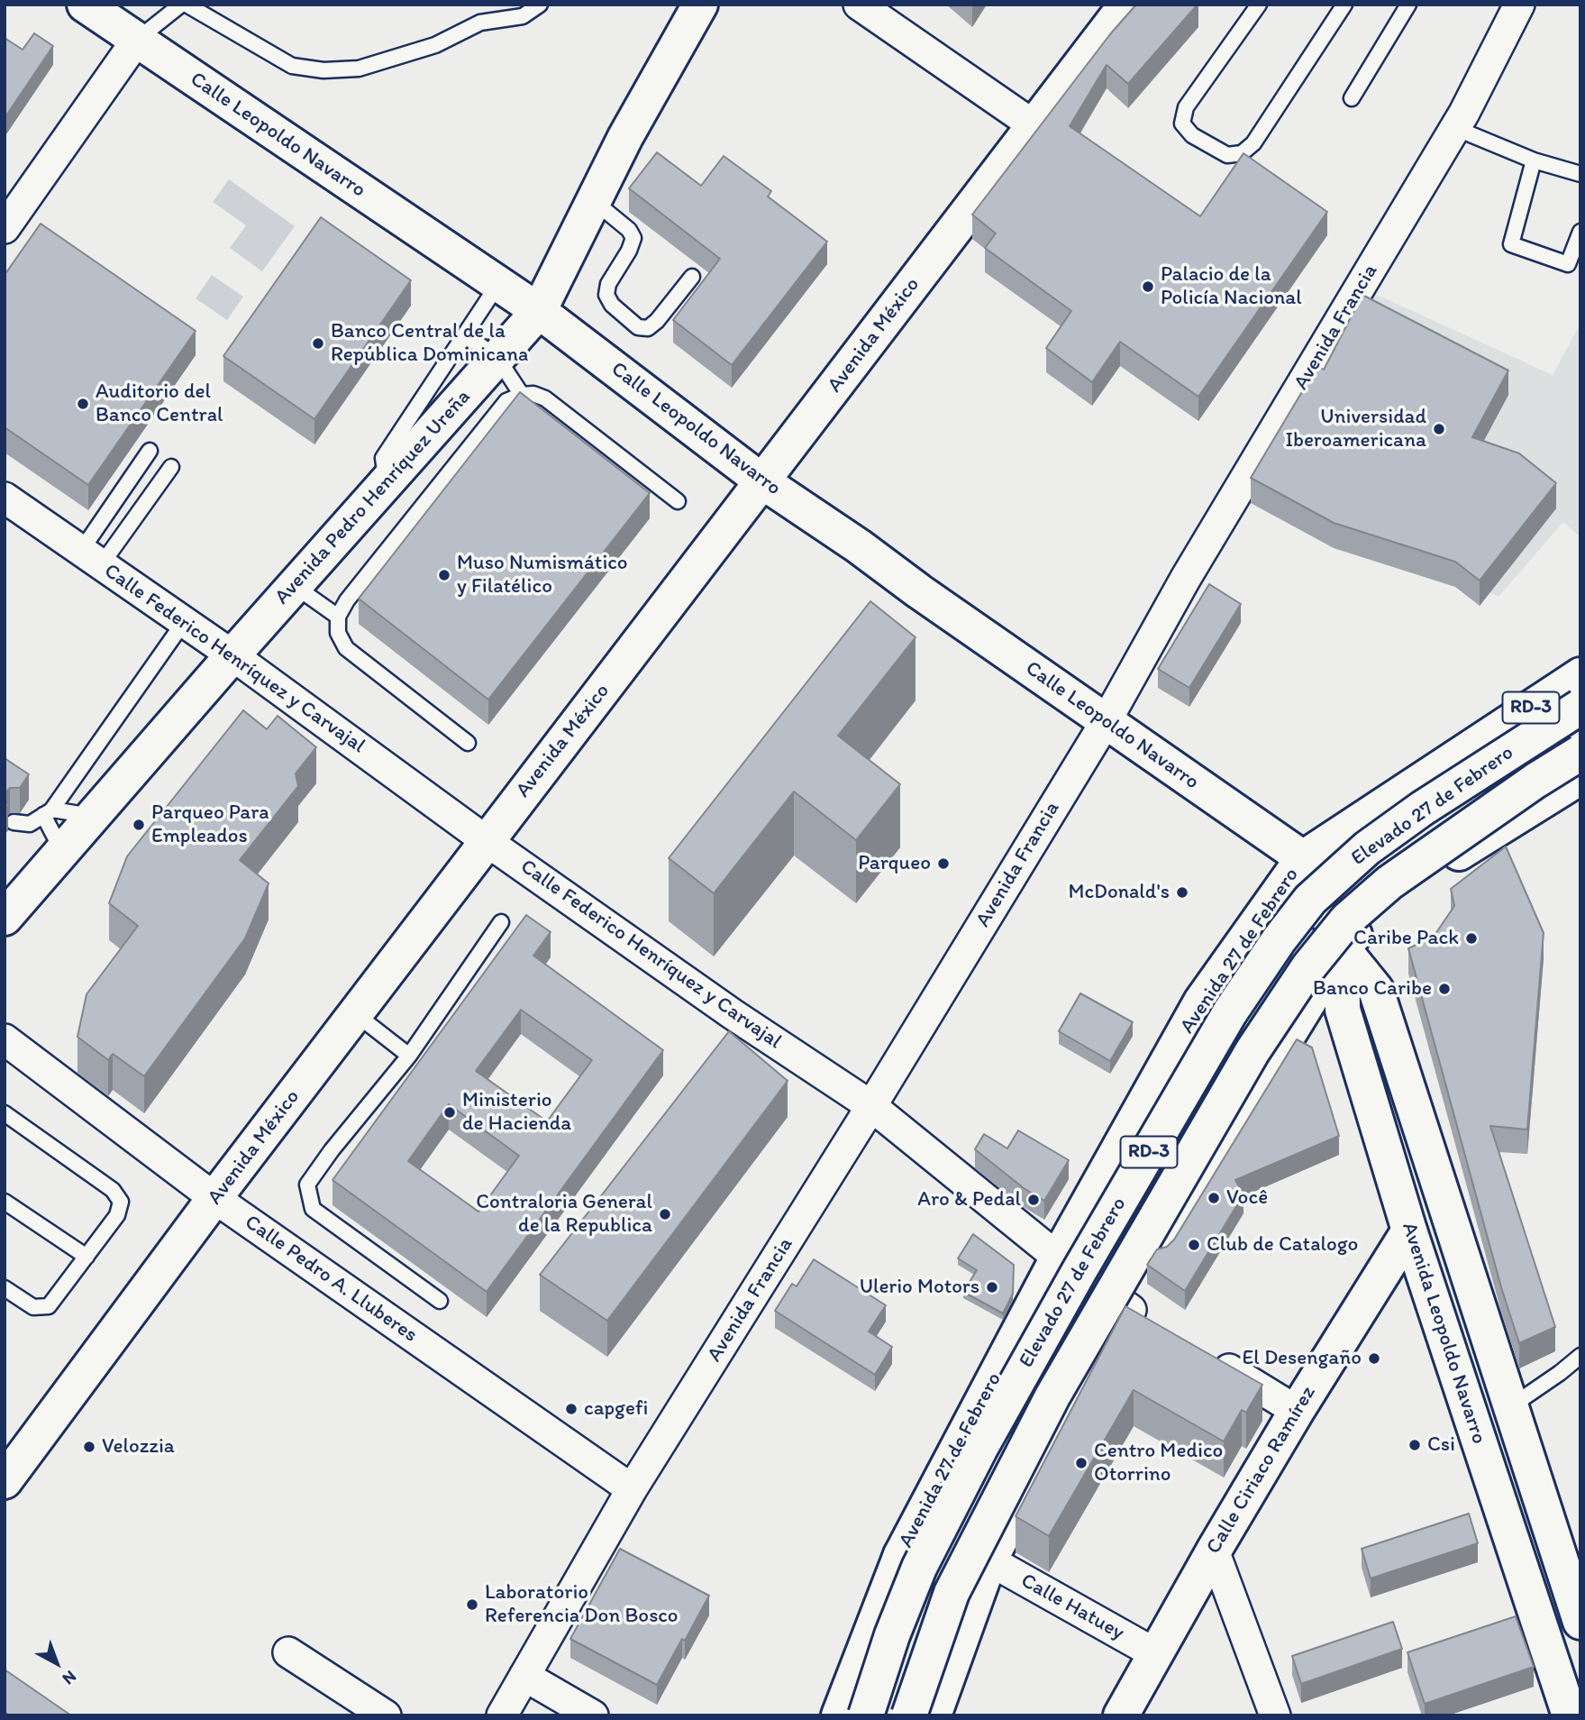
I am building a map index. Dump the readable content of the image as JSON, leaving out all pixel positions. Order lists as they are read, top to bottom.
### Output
{
  "streets": {
    "main road": [
      "Calle Leopoldo Navarro",
      "Avenida México",
      "Avenida Pedro Henríquez Ureña",
      "RD-3",
      "Elevado 27 de Febrero",
      "Avenida 27 de Febrero",
      "Avenida Leopoldo Navarro",
      "Calle Ciriaco Ramírez"
    ],
    "street": [
      "Avenida Francia",
      "Calle Federico Henríquez y Carvajal",
      "Calle Pedro A. Lluberes",
      "Calle Hatuey"
    ]
  },
  "crossings": [
    ["Calle Leopoldo Navarro", "Avenida Francia"],
    ["Calle Leopoldo Navarro", "Avenida México"],
    ["Calle Leopoldo Navarro", "Avenida Pedro Henríquez Ureña"],
    ["Calle Leopoldo Navarro", "Avenida 27 de Febrero"],
    ["Calle Leopoldo Navarro", "Avenida Leopoldo Navarro"],
    ["Avenida Francia", "Calle Federico Henríquez y Carvajal"],
    ["Avenida Francia", "Calle Pedro A. Lluberes"],
    ["Avenida México", "Calle Federico Henríquez y Carvajal"],
    ["Avenida México", "Calle Pedro A. Lluberes"],
    ["Avenida Pedro Henríquez Ureña", "Calle Federico Henríquez y Carvajal"],
    ["Calle Federico Henríquez y Carvajal", "RD-3"],
    ["Calle Federico Henríquez y Carvajal", "Avenida 27 de Febrero"],
    ["RD-3", "Avenida Leopoldo Navarro"],
    ["RD-3", "Calle Hatuey"],
    ["Avenida 27 de Febrero", "Avenida Leopoldo Navarro"],
    ["Avenida Leopoldo Navarro", "Calle Ciriaco Ramírez"],
    ["Calle Ciriaco Ramírez", "Calle Hatuey"]
  ],
  "places": [
    "Palacio de la Policía Nacional",
    "Banco Central de la República Dominicana",
    "Auditorio del Banco Central",
    "Universidad Iberoamericana",
    "Muso Numismático y Filatélico",
    "Parqueo Para Empleados",
    "Parqueo",
    "McDonald's",
    "Caribe Pack",
    "Banco Caribe",
    "Ministerio de Hacienda",
    "Você",
    "Aro & Pedal",
    "Contraloria General de la Republica",
    "Club de Catalogo",
    "Ulerio Motors",
    "El Desengaño",
    "capgefi",
    "Csi",
    "Velozzia",
    "Centro Medico Otorrino",
    "Laboratorio Referencia Don Bosco"
  ],
  "north": "bottom right"
}
